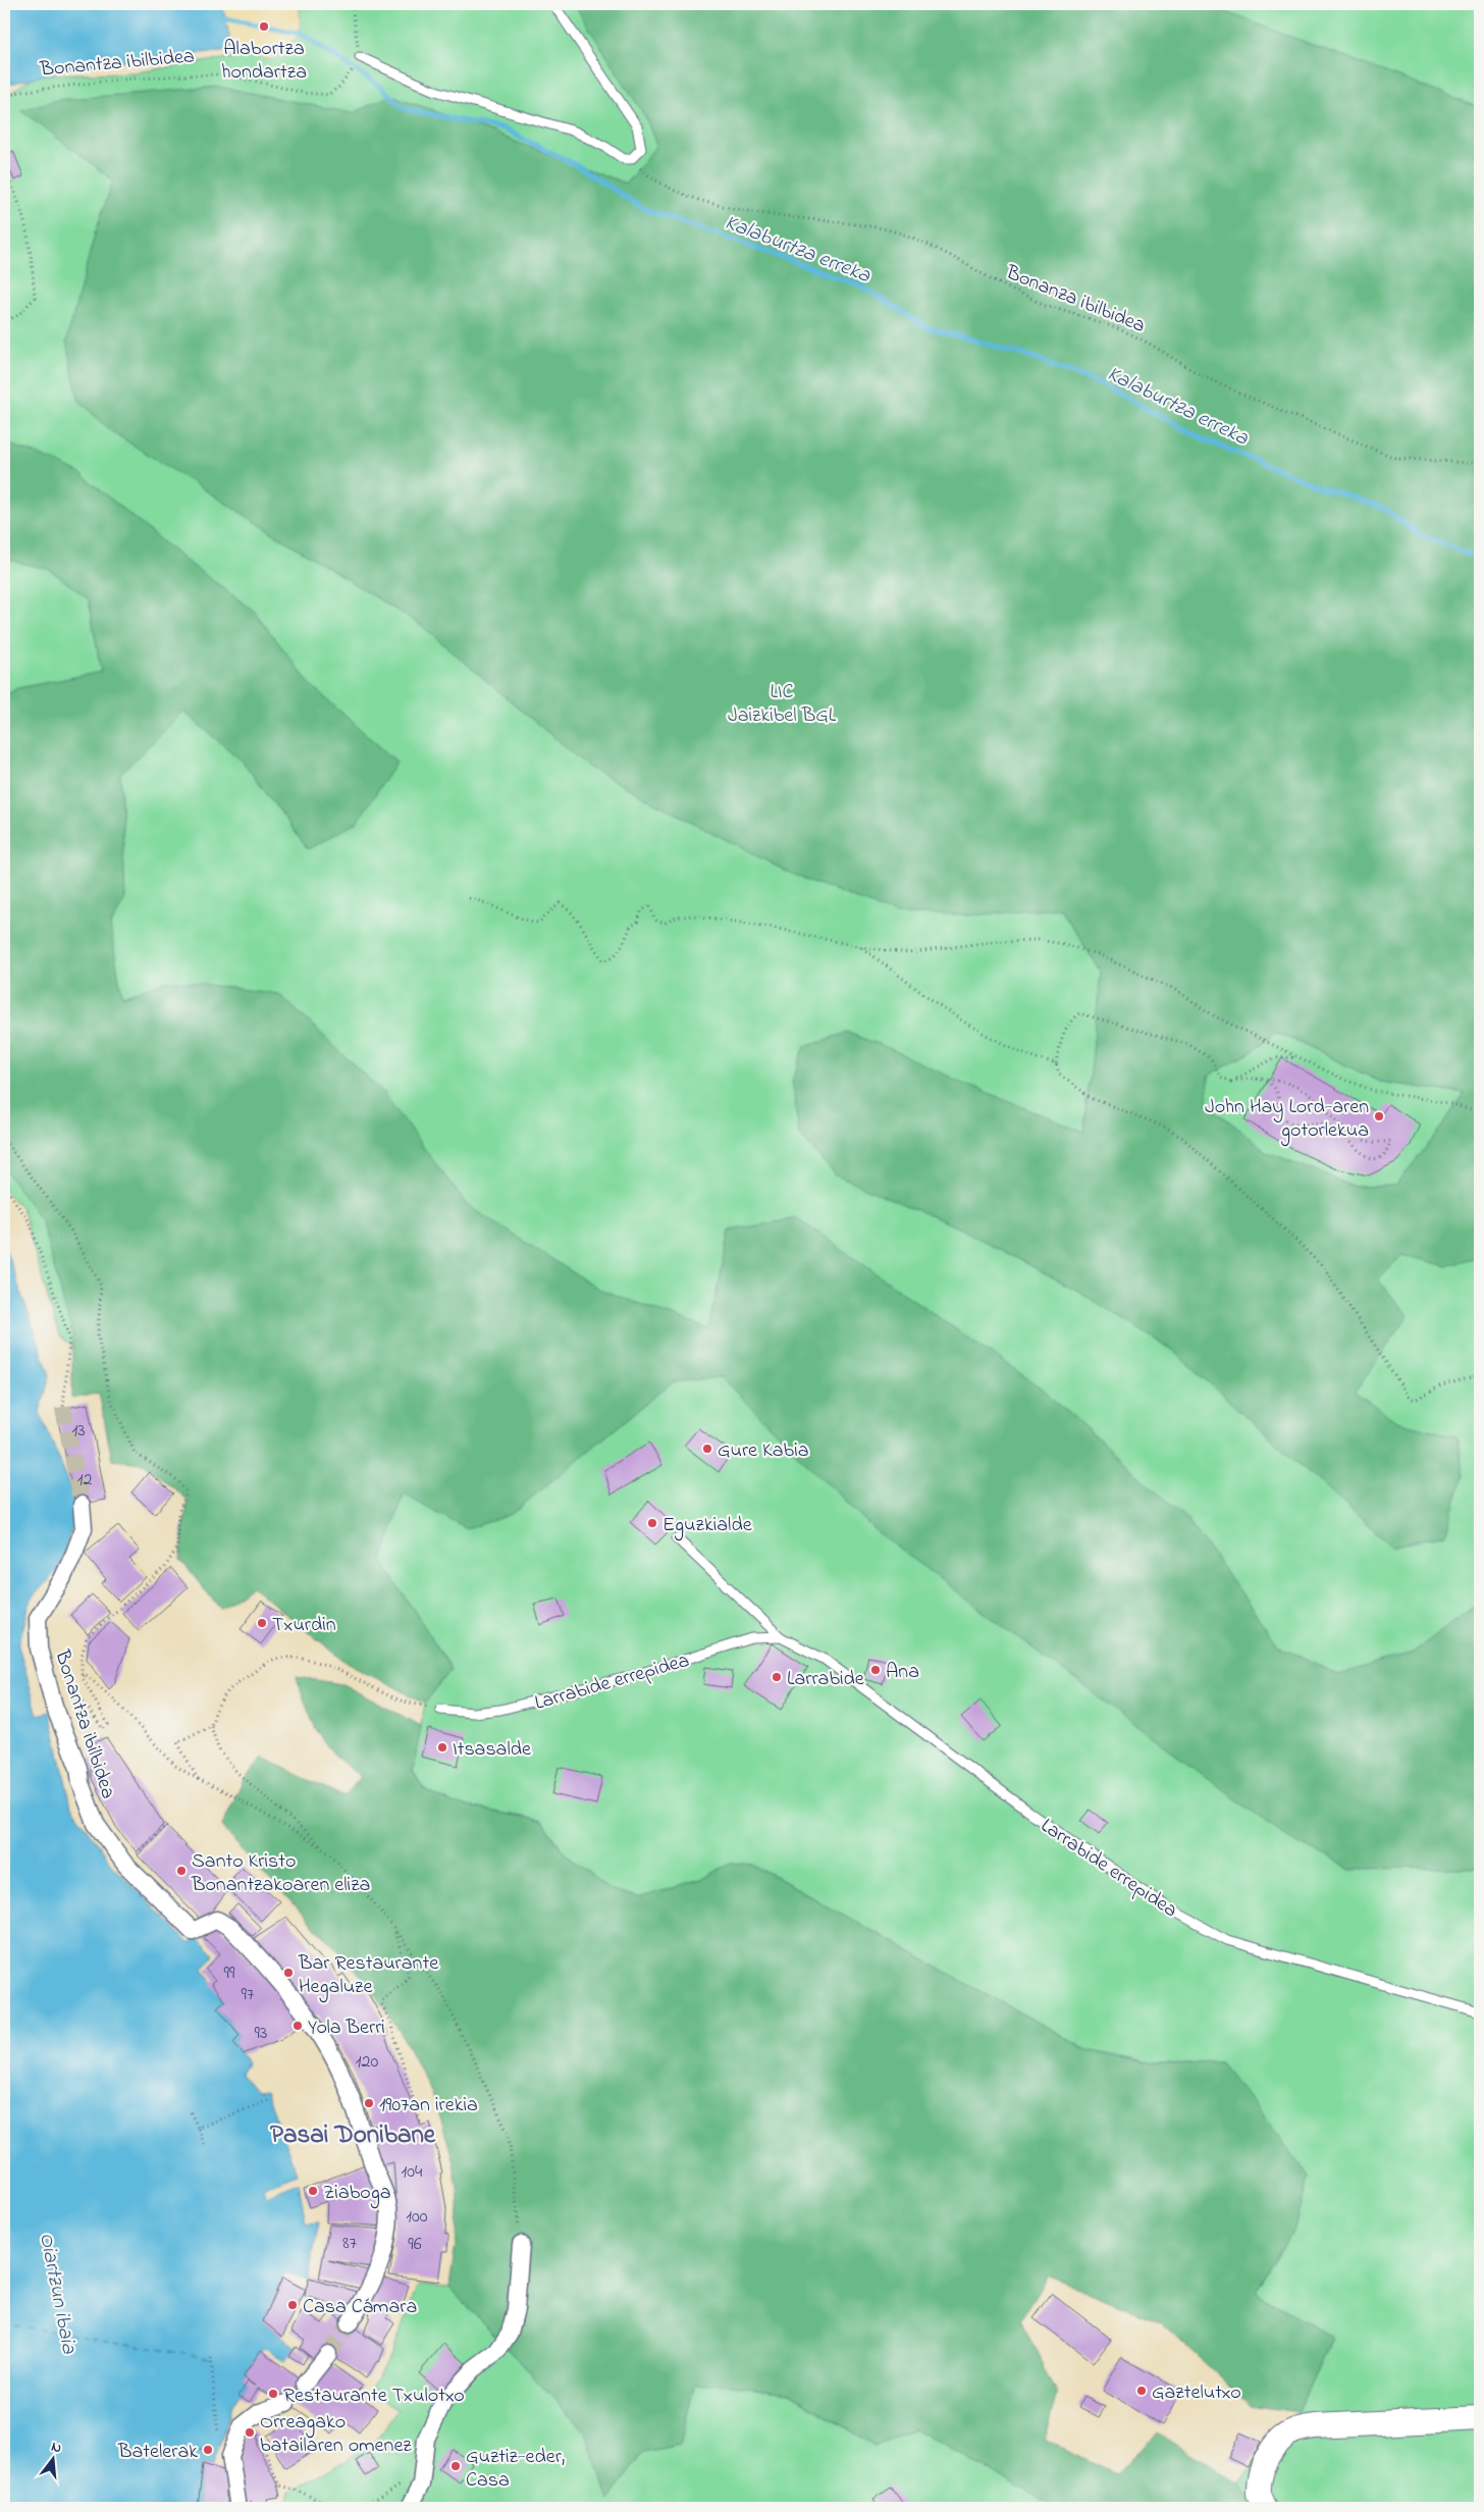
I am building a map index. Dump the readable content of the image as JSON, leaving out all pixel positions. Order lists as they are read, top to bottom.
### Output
{
  "streets": {
    "street": ["Bonantza ibilbidea"],
    "lane": ["Larrabide errepidea"],
    "path": ["Bonanza ibilbidea"]
  },
  "districts": ["Pasai Donibane"],
  "water": ["Kalaburtza erreka", "Oiartzun ibaia"],
  "parks": ["LIC Jaizkibel BGL"],
  "places": [
    "Alabortza hondartza",
    "John Hay Lord-aren gotorlekua",
    "Gure Kabia",
    "Eguzkialde",
    "Txurdin",
    "Ana",
    "Larrabide",
    "Itsasalde",
    "Santo Kristo Bonantzakoaren eliza",
    "Bar Restaurante Hegaluze",
    "Yola Berri",
    "1907an irekia",
    "Ziaboga",
    "Casa Cámara",
    "Gaztelutxo",
    "Restaurante Txulotxo",
    "Orreagako batailaren omenez",
    "Batelerak",
    "Guztiz-eder, Casa"
  ],
  "house_numbers": [
    "13",
    "12",
    "99",
    "97",
    "93",
    "120",
    "104",
    "100",
    "87",
    "96"
  ],
  "north": "top"
}
